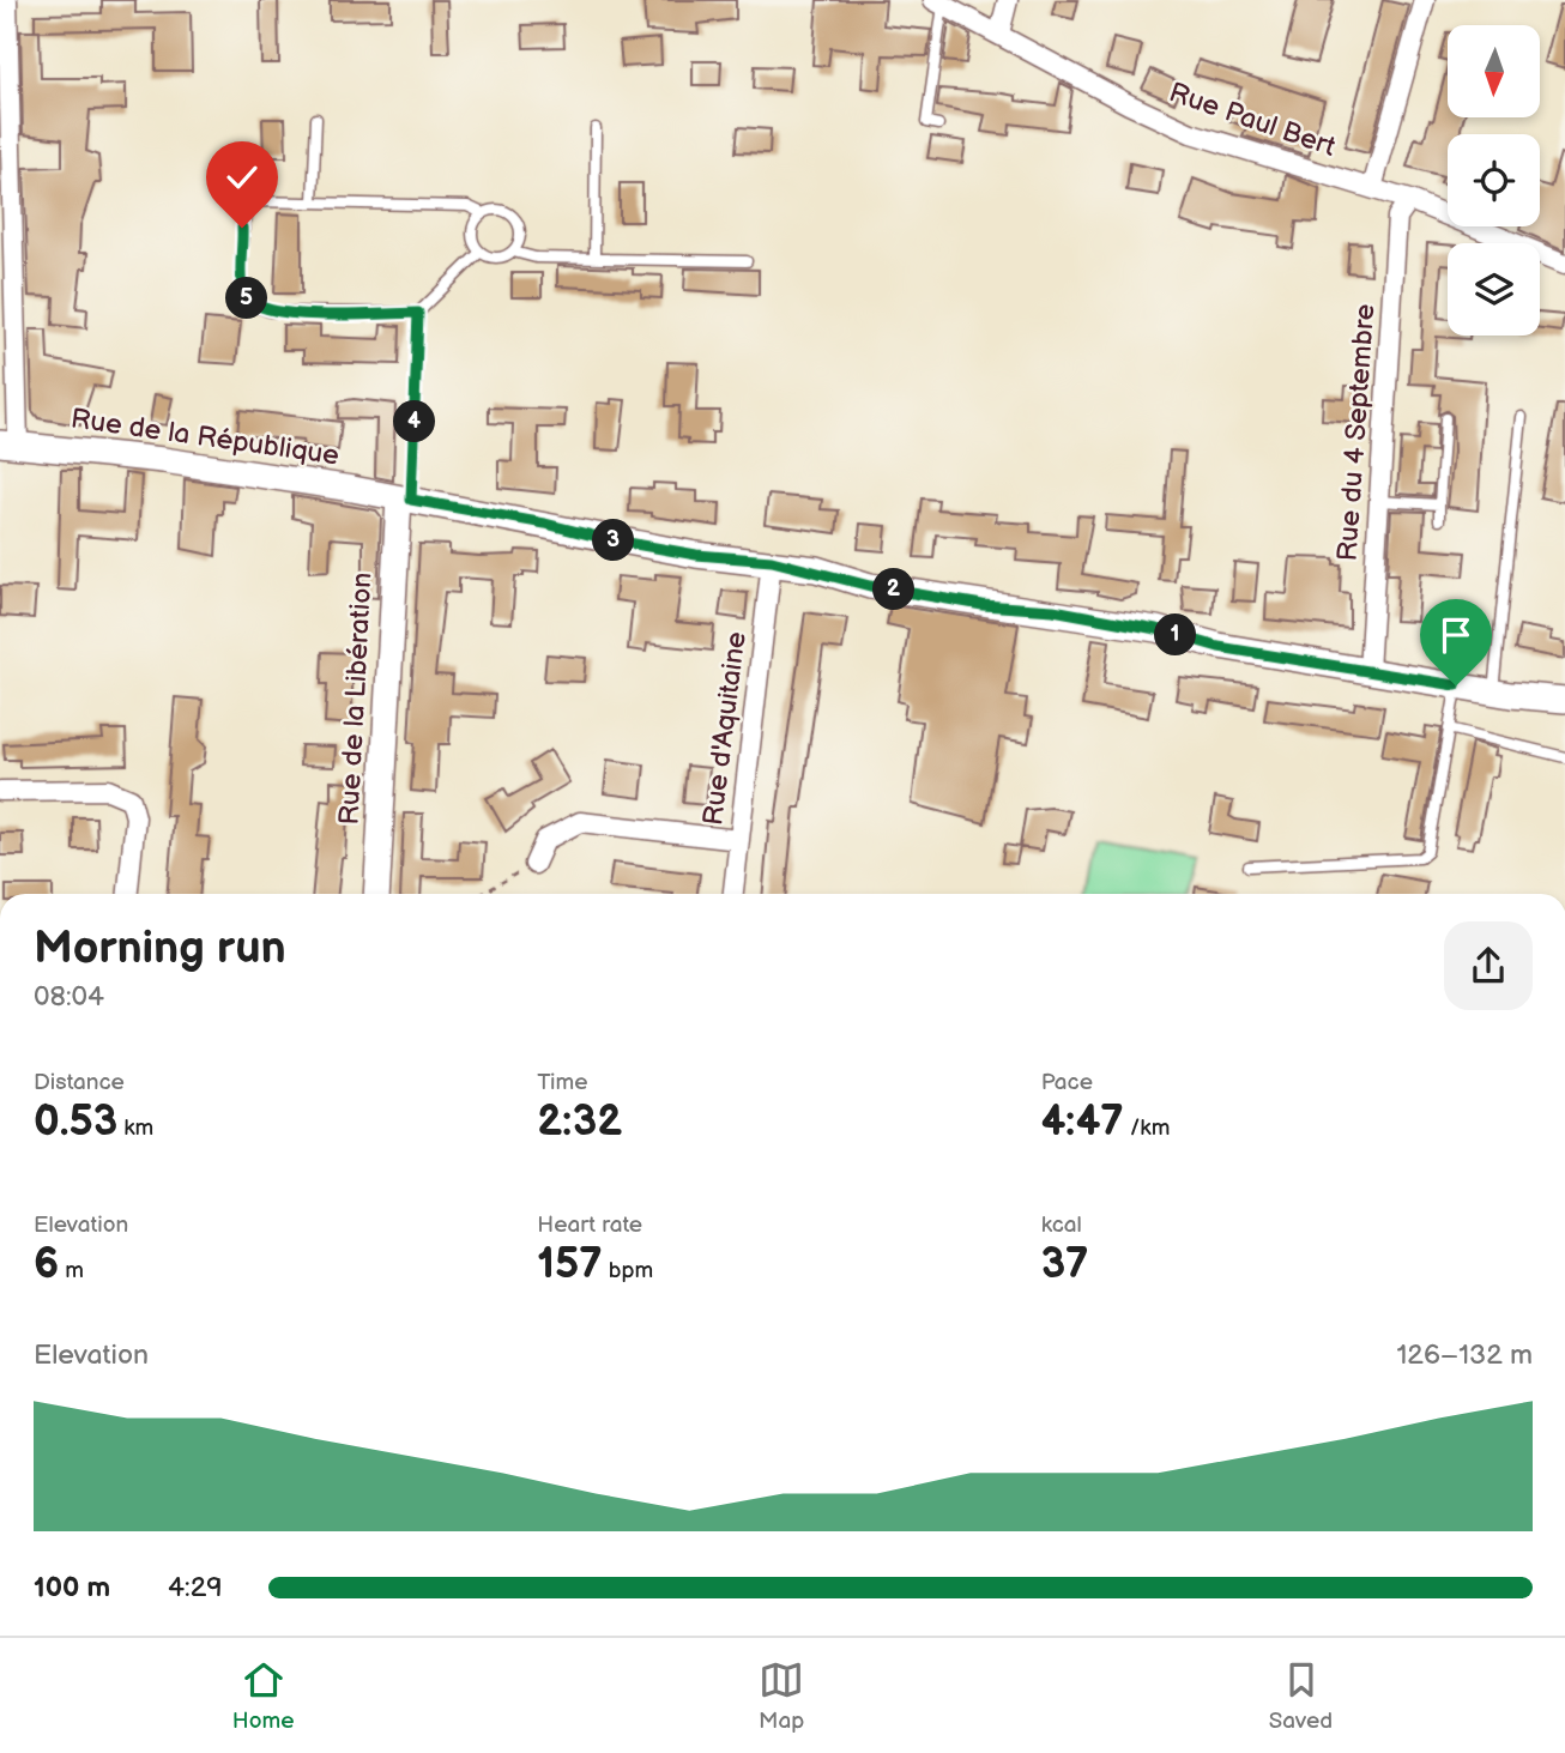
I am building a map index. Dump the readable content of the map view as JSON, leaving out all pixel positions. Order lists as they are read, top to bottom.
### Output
{
  "streets": {
    "street": [
      "Rue Paul Bert",
      "Rue du 4 Septembre",
      "Rue de la République",
      "Rue de la Libération",
      "Rue d'Aquitaine"
    ]
  },
  "crossings": [
    ["Rue Paul Bert", "Rue du 4 Septembre"],
    ["Rue du 4 Septembre", "Rue de la République"],
    ["Rue de la République", "Rue de la Libération"],
    ["Rue de la République", "Rue d'Aquitaine"]
  ],
  "north": "bottom",
  "page": {
    "pins": [
      "5",
      "4",
      "3",
      "2",
      "1"
    ],
    "heading": ["Morning run", "08:04"],
    "stats": [
      ["Distance", "0.53 km"],
      ["Time", "2:32"],
      ["Pace", "4:47 /km"],
      ["Elevation", "6 m"],
      ["Heart rate", "157 bpm"],
      ["kcal", "37"]
    ],
    "chart": ["Elevation", "126–132 m"],
    "list": [
      {
        "name": "100 m",
        "note": "4:29"
      }
    ],
    "tabs": ["Home", "Map", "Saved"]
  }
}
